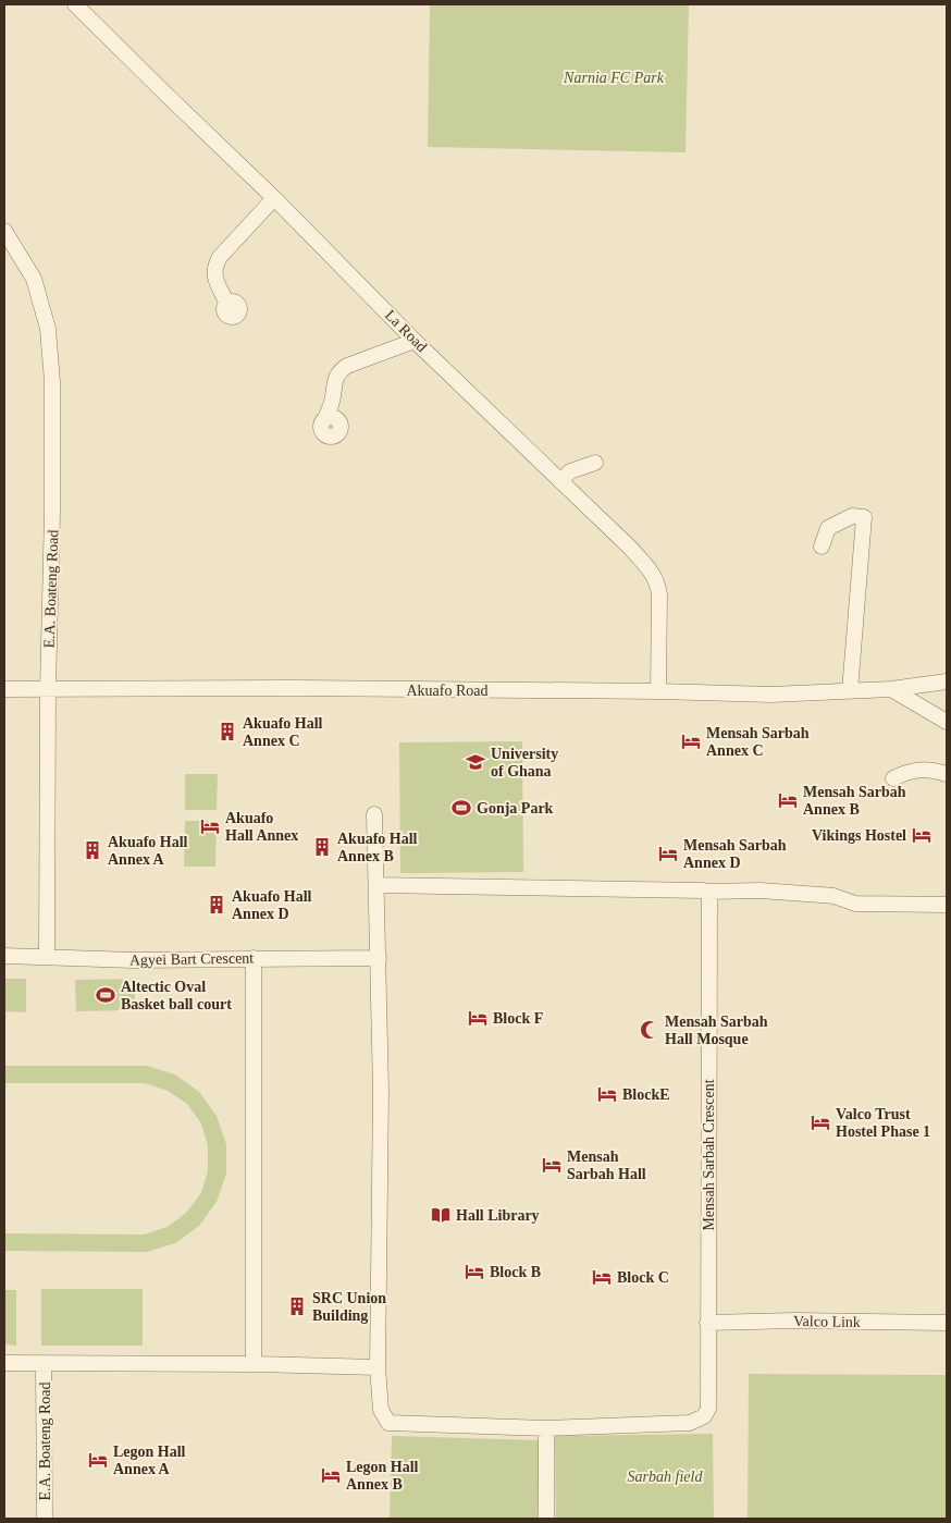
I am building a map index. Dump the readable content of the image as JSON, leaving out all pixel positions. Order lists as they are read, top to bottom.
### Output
{
  "streets": {
    "street": [
      "La Road",
      "E.A. Boateng Road",
      "Akuafo Road",
      "Agyei Bart Crescent",
      "Mensah Sarbah Crescent",
      "Valco Link"
    ]
  },
  "crossings": [
    ["La Road", "Akuafo Road"],
    ["E.A. Boateng Road", "Akuafo Road"],
    ["E.A. Boateng Road", "Agyei Bart Crescent"],
    ["Mensah Sarbah Crescent", "Valco Link"]
  ],
  "parks": ["Narnia FC Park", "Sarbah field"],
  "places": {
    "building": [
      "Akuafo Hall Annex C",
      "Akuafo Hall Annex B",
      "Akuafo Hall Annex A",
      "Akuafo Hall Annex D",
      "SRC Union Building"
    ],
    "hotel": [
      "Mensah Sarbah Annex C",
      "Mensah Sarbah Annex B",
      "Akuafo Hall Annex",
      "Vikings Hostel",
      "Mensah Sarbah Annex D",
      "Block F",
      "BlockE",
      "Valco Trust Hostel Phase 1",
      "Mensah Sarbah Hall",
      "Block B",
      "Block C",
      "Legon Hall Annex A",
      "Legon Hall Annex B"
    ],
    "school or university": ["University of Ghana"],
    "sports": ["Gonja Park", "Altectic Oval Basket ball court"],
    "mosque": ["Mensah Sarbah Hall Mosque"],
    "library": ["Hall Library"]
  }
}
